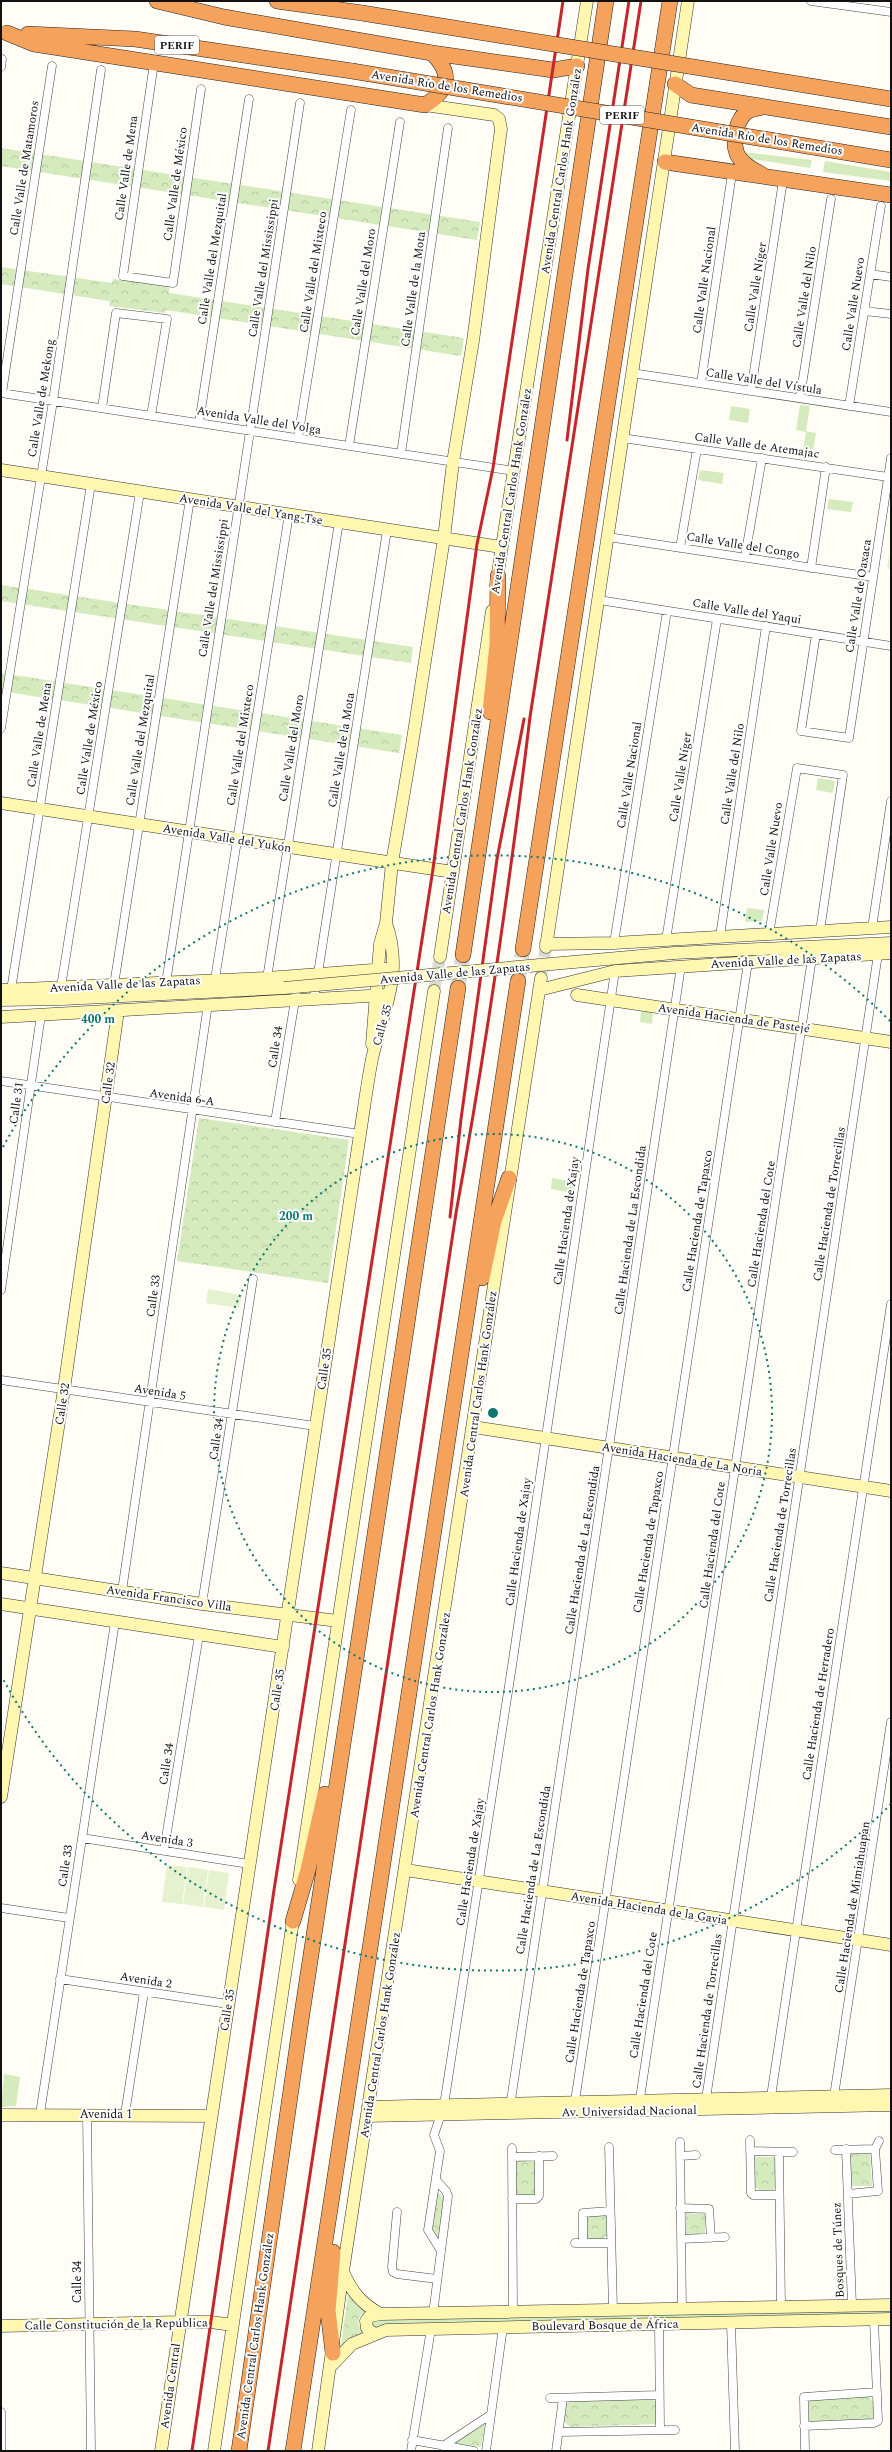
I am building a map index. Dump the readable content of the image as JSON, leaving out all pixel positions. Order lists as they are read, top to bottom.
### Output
{
  "streets": {
    "highway": ["PERIF", "Avenida Río de los Remedios", "Avenida Central Carlos Hank González"],
    "street": [
      "Calle Valle de Matamoros",
      "Calle Valle de Mena",
      "Calle Valle de México",
      "Calle Valle del Mezquital",
      "Calle Valle del Mississippi",
      "Calle Valle del Mixteco",
      "Calle Valle Nacional",
      "Calle Valle del Moro",
      "Calle Valle Níger",
      "Calle Valle de la Mota",
      "Calle Valle del Nilo",
      "Calle Valle Nuevo",
      "Calle Valle del Vístula",
      "Calle Valle de Mekong",
      "Avenida Valle del Volga",
      "Calle Valle de Atemajac",
      "Avenida Valle del Yang-Tse",
      "Calle Valle del Congo",
      "Calle Valle de Oaxaca",
      "Calle Valle del Yaqui",
      "Avenida Valle del Yukón",
      "Avenida Valle de las Zapatas",
      "Avenida Hacienda de Pastejé",
      "Calle 35",
      "Calle 34",
      "Calle 32",
      "Avenida 6-A",
      "Calle 31",
      "Calle Hacienda de Torrecillas",
      "Calle Hacienda de Xajay",
      "Calle Hacienda de Tapaxco",
      "Calle Hacienda del Cote",
      "Calle Hacienda de La Escondida",
      "Calle 33",
      "Avenida 5",
      "Avenida Hacienda de La Noria",
      "Avenida Francisco Villa",
      "Calle Hacienda de Herradero",
      "Avenida 3",
      "Calle Hacienda de Mimiahuapan",
      "Avenida Hacienda de la Gavia",
      "Avenida 2",
      "Av. Universidad Nacional",
      "Avenida 1",
      "Bosques de Túnez",
      "Calle Constitución de la República",
      "Boulevard Bosque de África",
      "Avenida Central"
    ]
  },
  "crossings": [
    ["Avenida Río de los Remedios", "Avenida Valle del Volga"],
    ["Calle Valle de Matamoros", "Avenida Valle del Volga"],
    ["Calle Valle de Mena", "Calle Valle de México"],
    ["Calle Valle de Mena", "Avenida Valle del Yang-Tse"],
    ["Calle Valle de Mena", "Avenida Valle del Yukón"],
    ["Calle Valle de Mena", "Avenida Valle de las Zapatas"],
    ["Avenida Central Carlos Hank González", "Avenida Valle del Volga"],
    ["Avenida Central Carlos Hank González", "Avenida Valle del Yang-Tse"],
    ["Avenida Central Carlos Hank González", "Avenida Valle del Yukón"],
    ["Avenida Central Carlos Hank González", "Avenida Valle de las Zapatas"],
    ["Avenida Central Carlos Hank González", "Avenida Hacienda de La Noria"],
    ["Avenida Central Carlos Hank González", "Avenida Francisco Villa"],
    ["Avenida Central Carlos Hank González", "Avenida Hacienda de la Gavia"],
    ["Avenida Central Carlos Hank González", "Av. Universidad Nacional"],
    ["Avenida Central Carlos Hank González", "Calle Constitución de la República"],
    ["Avenida Central Carlos Hank González", "Boulevard Bosque de África"],
    ["Calle Valle de México", "Avenida Valle del Yang-Tse"],
    ["Calle Valle de México", "Avenida Valle del Yukón"],
    ["Calle Valle de México", "Avenida Valle de las Zapatas"],
    ["Calle Valle del Mezquital", "Avenida Valle del Volga"],
    ["Calle Valle del Mezquital", "Avenida Valle del Yang-Tse"],
    ["Calle Valle del Mezquital", "Avenida Valle del Yukón"],
    ["Calle Valle del Mezquital", "Avenida Valle de las Zapatas"],
    ["Calle Valle del Mississippi", "Avenida Valle del Volga"],
    ["Calle Valle del Mississippi", "Avenida Valle del Yang-Tse"],
    ["Calle Valle del Mississippi", "Avenida Valle del Yukón"],
    ["Calle Valle del Mississippi", "Avenida Valle de las Zapatas"],
    ["Calle Valle del Mixteco", "Avenida Valle del Volga"],
    ["Calle Valle del Mixteco", "Avenida Valle del Yang-Tse"],
    ["Calle Valle del Mixteco", "Avenida Valle del Yukón"],
    ["Calle Valle del Mixteco", "Avenida Valle de las Zapatas"],
    ["Calle Valle Nacional", "Calle Valle del Vístula"],
    ["Calle Valle Nacional", "Calle Valle del Yaqui"],
    ["Calle Valle del Moro", "Avenida Valle del Volga"],
    ["Calle Valle del Moro", "Avenida Valle del Yang-Tse"],
    ["Calle Valle del Moro", "Avenida Valle del Yukón"],
    ["Calle Valle del Moro", "Avenida Valle de las Zapatas"],
    ["Calle Valle Níger", "Calle Valle del Vístula"],
    ["Calle Valle Níger", "Calle Valle del Yaqui"],
    ["Calle Valle de la Mota", "Avenida Valle del Volga"],
    ["Calle Valle de la Mota", "Avenida Valle del Yang-Tse"],
    ["Calle Valle de la Mota", "Avenida Valle del Yukón"],
    ["Calle Valle de la Mota", "Avenida Valle de las Zapatas"],
    ["Calle Valle del Nilo", "Calle Valle del Vístula"],
    ["Calle Valle del Nilo", "Calle Valle del Yaqui"],
    ["Calle Valle Nuevo", "Calle Valle del Vístula"],
    ["Calle Valle de Mekong", "Avenida Valle del Volga"],
    ["Calle Valle de Mekong", "Avenida Valle del Yang-Tse"],
    ["Calle Valle de Atemajac", "Calle Valle de Oaxaca"],
    ["Calle Valle del Congo", "Calle Valle de Oaxaca"],
    ["Calle Valle de Oaxaca", "Calle Valle del Yaqui"],
    ["Avenida Valle de las Zapatas", "Calle 35"],
    ["Avenida Valle de las Zapatas", "Calle 34"],
    ["Avenida Valle de las Zapatas", "Calle 32"],
    ["Avenida Valle de las Zapatas", "Calle 31"],
    ["Avenida Valle de las Zapatas", "Calle Hacienda de Torrecillas"],
    ["Avenida Valle de las Zapatas", "Calle Hacienda de Xajay"],
    ["Avenida Valle de las Zapatas", "Calle Hacienda de Tapaxco"],
    ["Avenida Valle de las Zapatas", "Calle Hacienda del Cote"],
    ["Avenida Valle de las Zapatas", "Calle Hacienda de La Escondida"],
    ["Avenida Valle de las Zapatas", "Calle 33"],
    ["Avenida Hacienda de Pastejé", "Calle Hacienda de Torrecillas"],
    ["Avenida Hacienda de Pastejé", "Calle Hacienda de Xajay"],
    ["Avenida Hacienda de Pastejé", "Calle Hacienda de Tapaxco"],
    ["Avenida Hacienda de Pastejé", "Calle Hacienda del Cote"],
    ["Avenida Hacienda de Pastejé", "Calle Hacienda de La Escondida"],
    ["Calle 35", "Avenida 6-A"],
    ["Calle 35", "Avenida 5"],
    ["Calle 35", "Avenida Francisco Villa"],
    ["Calle 35", "Avenida 3"],
    ["Calle 35", "Avenida 2"],
    ["Calle 35", "Avenida 1"],
    ["Calle 35", "Calle Constitución de la República"],
    ["Calle 35", "Avenida Central"],
    ["Calle 34", "Avenida 6-A"],
    ["Calle 34", "Avenida 5"],
    ["Calle 34", "Avenida Francisco Villa"],
    ["Calle 34", "Avenida 3"],
    ["Calle 34", "Avenida 1"],
    ["Calle 34", "Calle Constitución de la República"],
    ["Calle 32", "Avenida 6-A"],
    ["Calle 32", "Avenida 5"],
    ["Calle 32", "Avenida Francisco Villa"],
    ["Avenida 6-A", "Calle 31"],
    ["Avenida 6-A", "Calle 33"],
    ["Calle Hacienda de Torrecillas", "Avenida Hacienda de La Noria"],
    ["Calle Hacienda de Torrecillas", "Avenida Hacienda de la Gavia"],
    ["Calle Hacienda de Torrecillas", "Av. Universidad Nacional"],
    ["Calle Hacienda de Xajay", "Avenida Hacienda de La Noria"],
    ["Calle Hacienda de Xajay", "Avenida Hacienda de la Gavia"],
    ["Calle Hacienda de Xajay", "Av. Universidad Nacional"],
    ["Calle Hacienda de Tapaxco", "Avenida Hacienda de La Noria"],
    ["Calle Hacienda de Tapaxco", "Avenida Hacienda de la Gavia"],
    ["Calle Hacienda de Tapaxco", "Av. Universidad Nacional"],
    ["Calle Hacienda del Cote", "Avenida Hacienda de La Noria"],
    ["Calle Hacienda del Cote", "Avenida Hacienda de la Gavia"],
    ["Calle Hacienda del Cote", "Av. Universidad Nacional"],
    ["Calle Hacienda de La Escondida", "Avenida Hacienda de La Noria"],
    ["Calle Hacienda de La Escondida", "Avenida Hacienda de la Gavia"],
    ["Calle Hacienda de La Escondida", "Av. Universidad Nacional"],
    ["Calle 33", "Avenida 5"],
    ["Calle 33", "Avenida Francisco Villa"],
    ["Calle 33", "Avenida 3"],
    ["Calle 33", "Avenida 2"],
    ["Calle 33", "Avenida 1"],
    ["Avenida Hacienda de La Noria", "Calle Hacienda de Herradero"],
    ["Calle Hacienda de Herradero", "Avenida Hacienda de la Gavia"],
    ["Calle Hacienda de Herradero", "Av. Universidad Nacional"],
    ["Calle Hacienda de Mimiahuapan", "Avenida Hacienda de la Gavia"],
    ["Calle Hacienda de Mimiahuapan", "Av. Universidad Nacional"],
    ["Bosques de Túnez", "Boulevard Bosque de África"],
    ["Calle Constitución de la República", "Avenida Central"]
  ],
  "rings": ["400 m", "200 m"]
}
